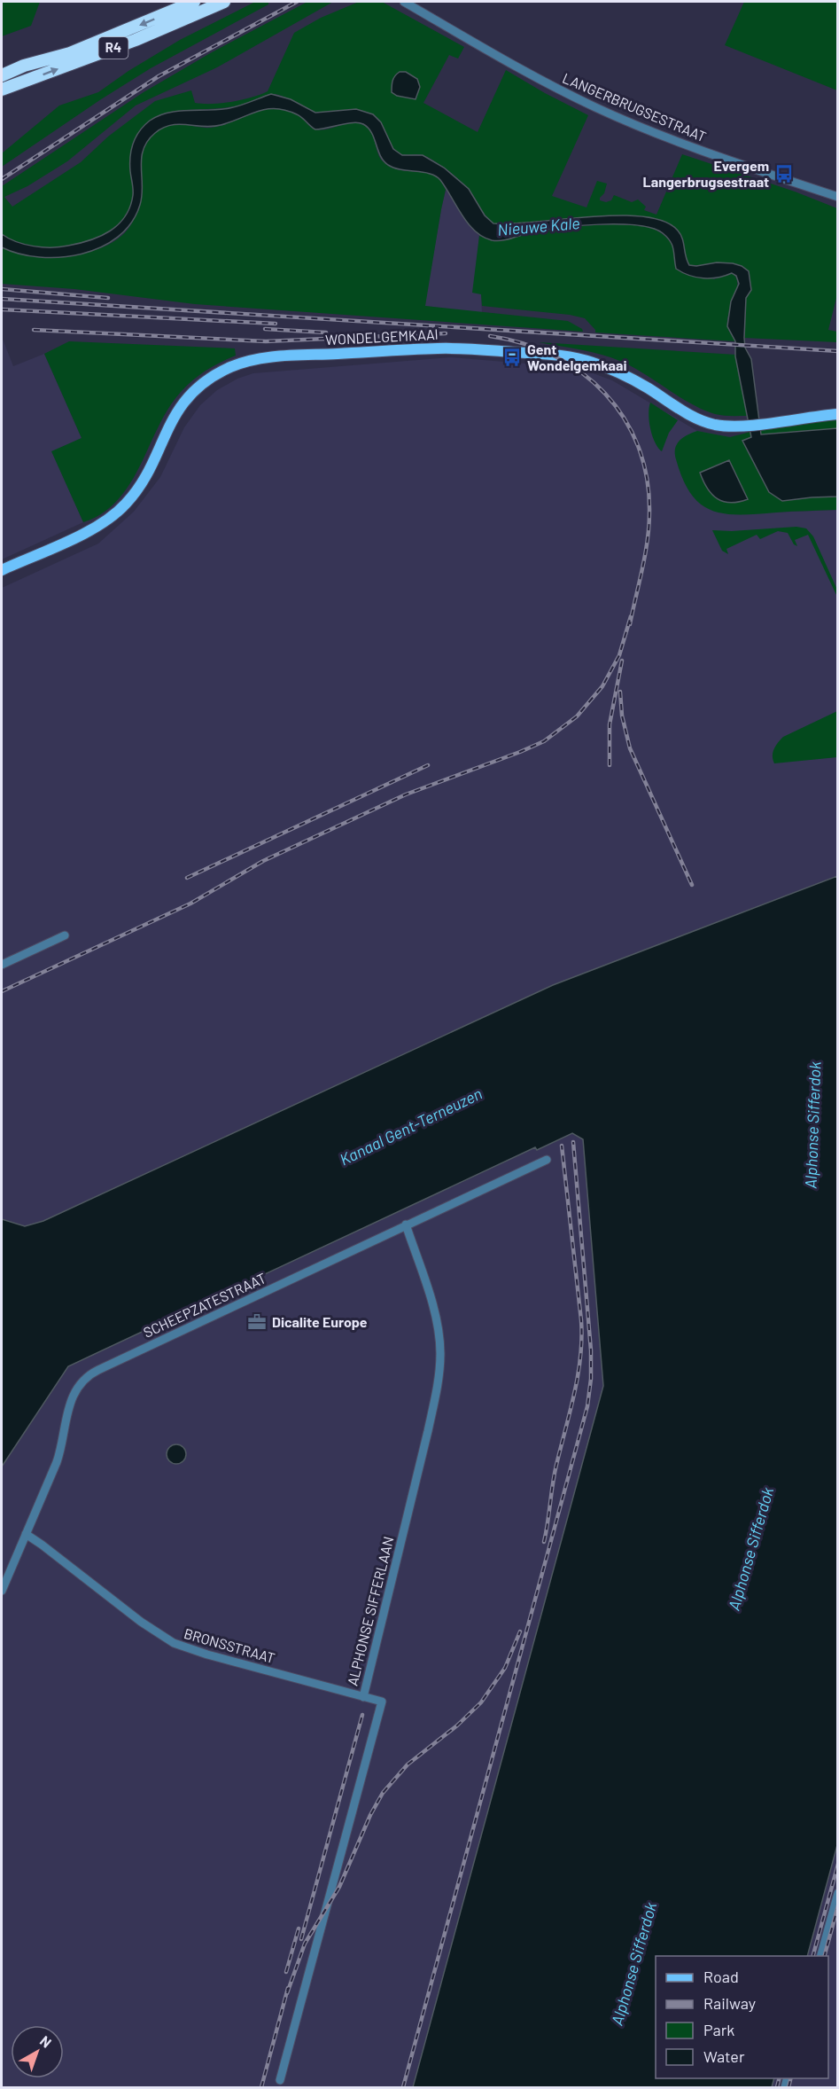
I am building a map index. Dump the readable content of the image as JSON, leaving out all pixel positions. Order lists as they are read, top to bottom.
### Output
{
  "streets": {
    "highway": ["R4"],
    "main road": ["WONDELGEMKAAI"],
    "street": [
      "LANGERBRUGSESTRAAT",
      "SCHEEPZATESTRAAT",
      "ALPHONSE SIFFERLAAN",
      "BRONSSTRAAT"
    ]
  },
  "crossings": [
    ["SCHEEPZATESTRAAT", "ALPHONSE SIFFERLAAN"],
    ["SCHEEPZATESTRAAT", "BRONSSTRAAT"],
    ["ALPHONSE SIFFERLAAN", "BRONSSTRAAT"]
  ],
  "water": ["Nieuwe Kale", "Alphonse Sifferdok", "Kanaal Gent-Terneuzen"],
  "places": {
    "bus stop": ["Evergem Langerbrugsestraat", "Gent Wondelgemkaai"],
    "office": ["Dicalite Europe"]
  },
  "legend": [
    "Road",
    "Railway",
    "Park",
    "Water"
  ],
  "north": "top right"
}
